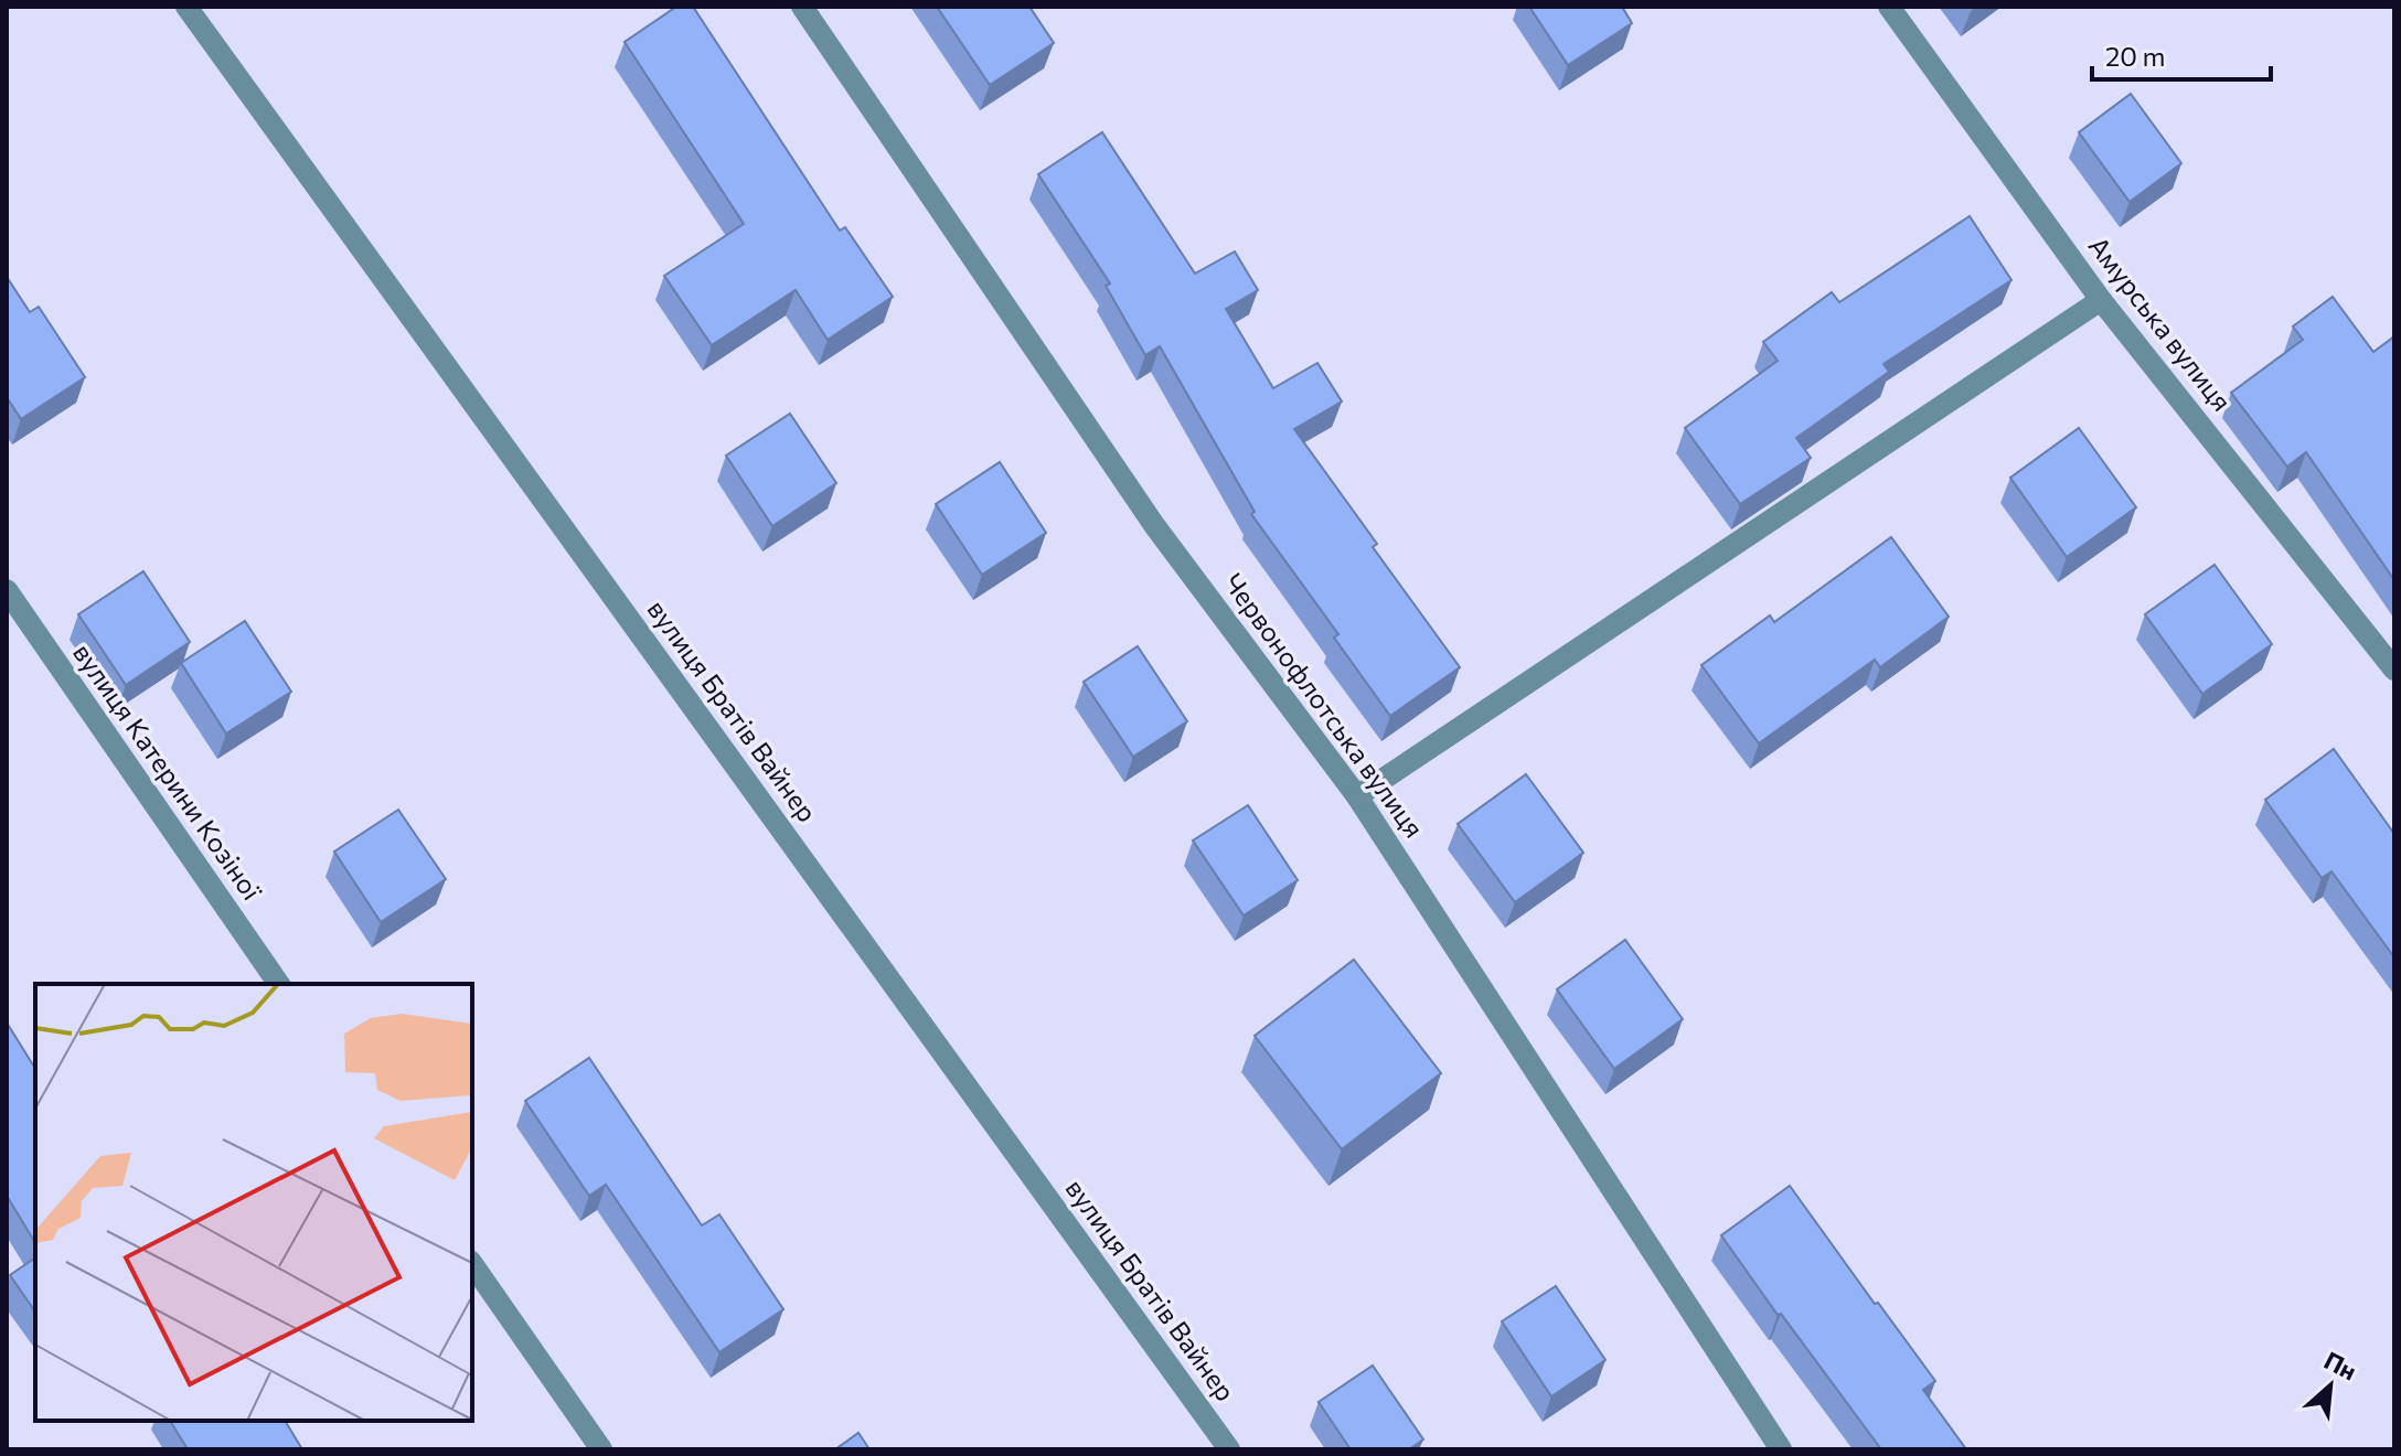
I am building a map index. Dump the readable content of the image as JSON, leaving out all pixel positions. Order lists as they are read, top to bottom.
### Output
{
  "streets": {
    "street": [
      "Амурська вулиця",
      "Червонофлотська вулиця",
      "вулиця Братів Вайнер",
      "вулиця Катерини Козіної"
    ]
  },
  "scale_bar": "20 m",
  "north": "top right"
}
